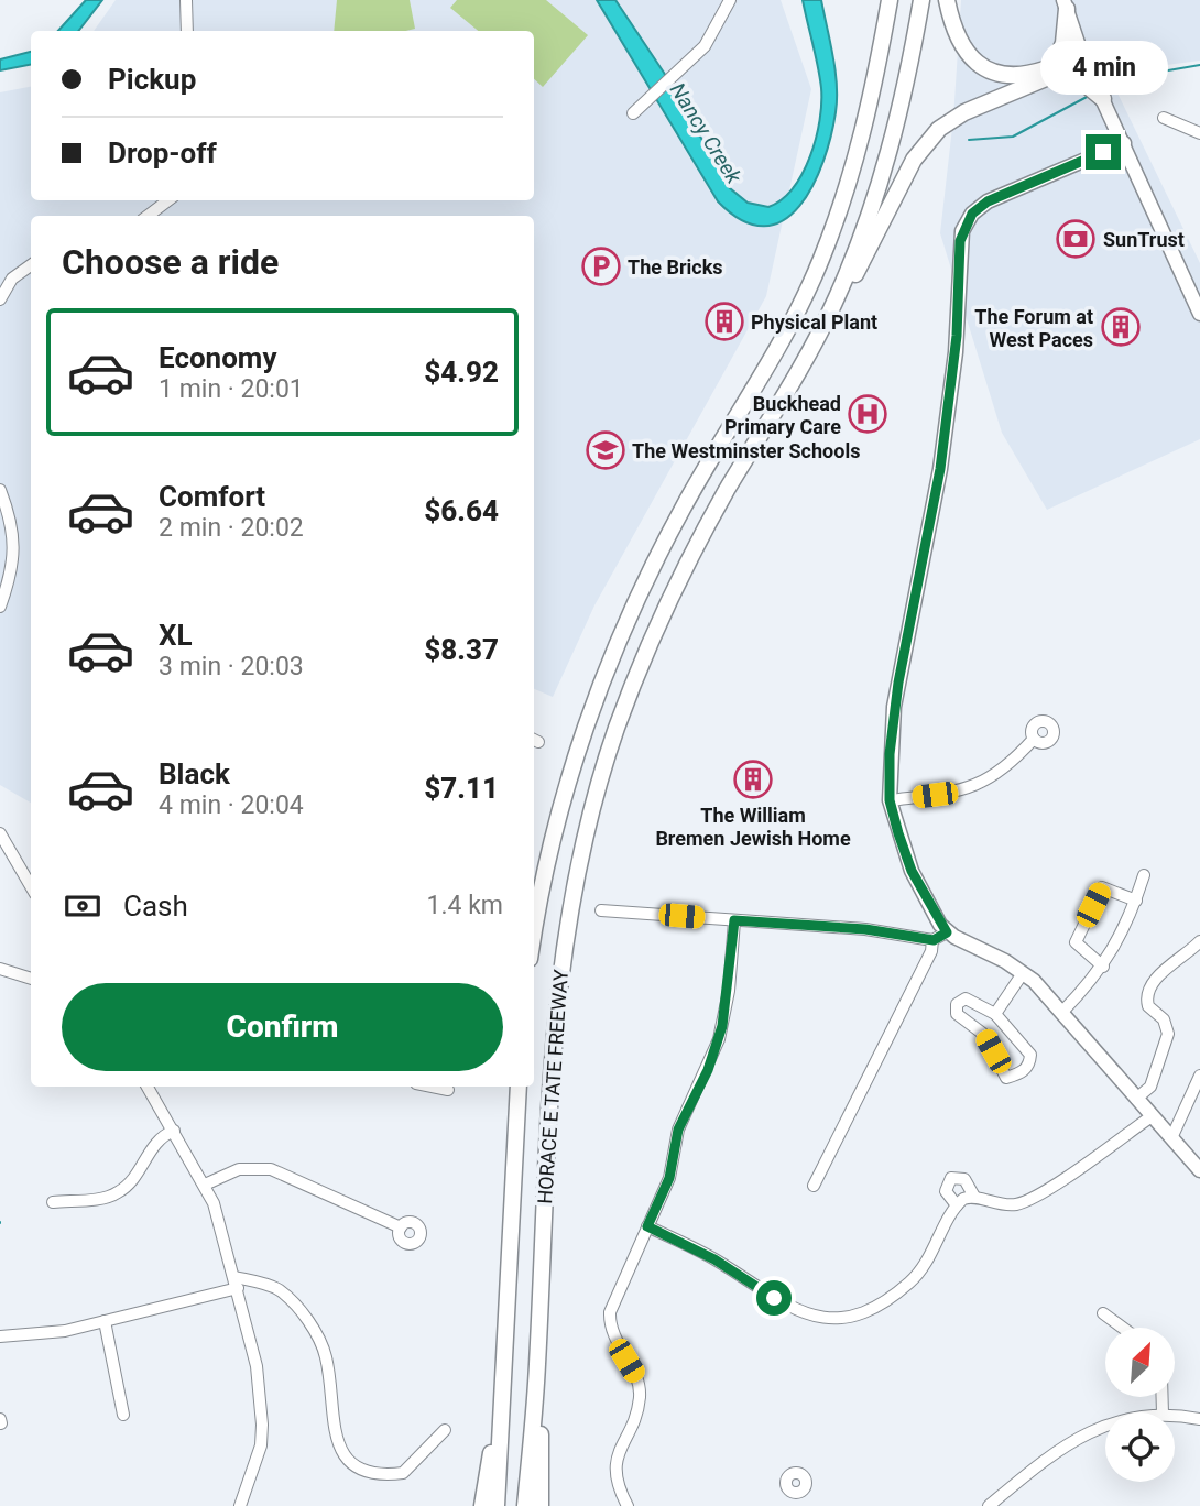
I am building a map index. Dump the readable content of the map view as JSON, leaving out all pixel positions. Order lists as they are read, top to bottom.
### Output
{
  "streets": {
    "highway": ["HORACE E TATE FREEWAY"]
  },
  "water": ["Nancy Creek"],
  "places": {
    "bank": ["SunTrust"],
    "parking": ["The Bricks"],
    "building": ["Physical Plant", "The Forum at West Paces", "The William Bremen Jewish Home"],
    "hospital": ["Buckhead Primary Care"],
    "school or university": ["The Westminster Schools"]
  },
  "north": "top right",
  "page": {
    "banner": ["Pickup", "Drop-off"],
    "bubble": "4 min",
    "heading": "Choose a ride",
    "list": [
      {
        "name": "Economy",
        "note": "1 min · 20:01",
        "value": "$4.92"
      },
      {
        "name": "Comfort",
        "note": "2 min · 20:02",
        "value": "$6.64"
      },
      {
        "name": "XL",
        "note": "3 min · 20:03",
        "value": "$8.37"
      },
      {
        "name": "Black",
        "note": "4 min · 20:04",
        "value": "$7.11"
      }
    ],
    "pay": ["Cash", "1.4 km"],
    "buttons": "Confirm"
  }
}
